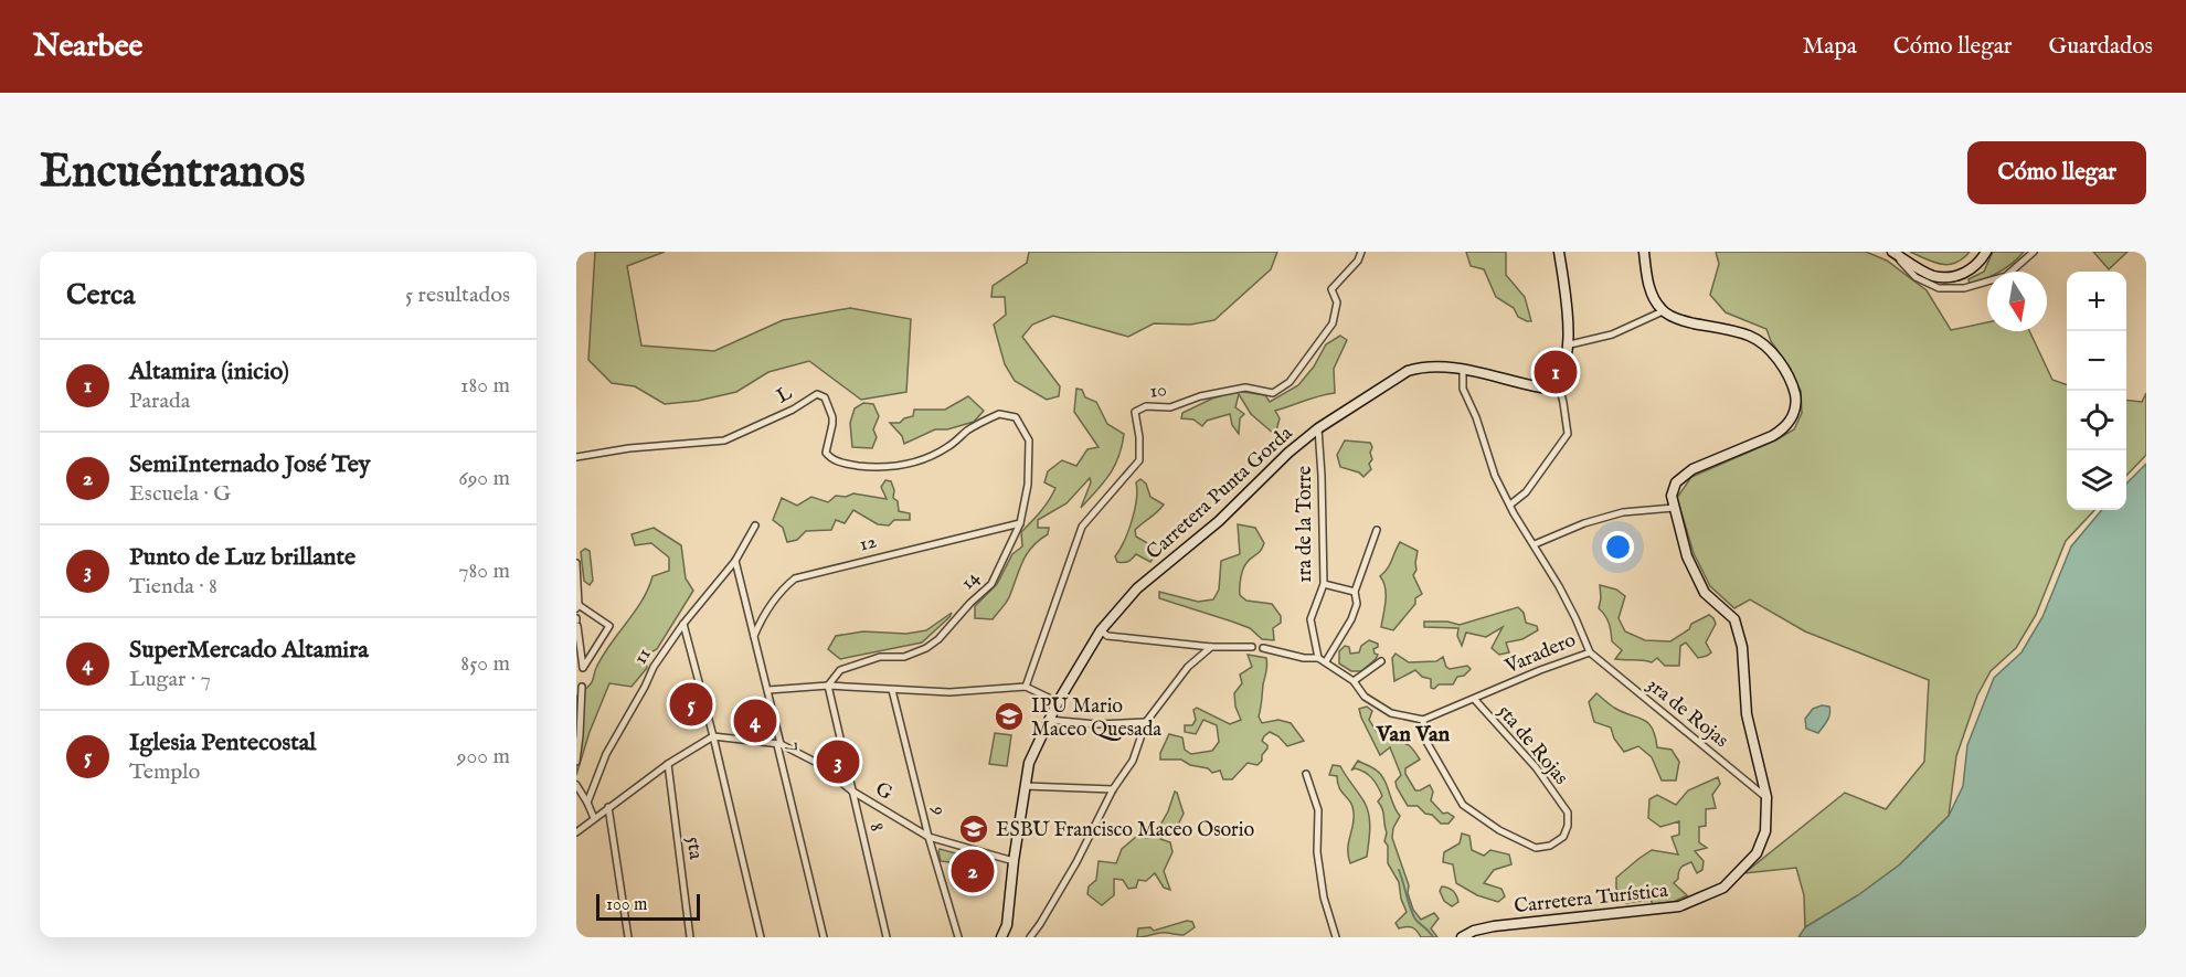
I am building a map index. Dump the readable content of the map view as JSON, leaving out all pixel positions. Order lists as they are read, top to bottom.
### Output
{
  "streets": {
    "main road": ["Carretera Punta Gorda", "Carretera Turística"],
    "street": [
      "10",
      "L",
      "1ra de la Torre",
      "12",
      "14",
      "Varadero",
      "11",
      "3ra de Rojas",
      "5ta de Rojas",
      "7",
      "G",
      "9",
      "8",
      "5ta"
    ]
  },
  "crossings": [
    ["L", "14"],
    ["Carretera Punta Gorda", "1ra de la Torre"],
    ["Carretera Punta Gorda", "Varadero"],
    ["Carretera Punta Gorda", "G"],
    ["12", "14"],
    ["12", "7"],
    ["14", "8"],
    ["Varadero", "3ra de Rojas"],
    ["Varadero", "5ta de Rojas"],
    ["11", "7"],
    ["3ra de Rojas", "Carretera Turística"],
    ["7", "G"],
    ["G", "9"],
    ["G", "8"]
  ],
  "districts": ["Van Van"],
  "places": {
    "school or university": ["IPU Mario Maceo Quesada", "ESBU Francisco Maceo Osorio"]
  },
  "scale_bar": "100 m",
  "north": "bottom",
  "page": {
    "header": "Nearbee",
    "nav": ["Mapa", "Cómo llegar", "Guardados"],
    "buttons": "Cómo llegar",
    "title": "Encuéntranos",
    "heading": ["Cerca", "5 resultados"],
    "map_buttons": ["+", "−"],
    "list": [
      {
        "mark": "1",
        "name": "Altamira (inicio)",
        "note": "Parada",
        "value": "180 m"
      },
      {
        "mark": "2",
        "name": "SemiInternado José Tey",
        "note": "Escuela · G",
        "value": "690 m"
      },
      {
        "mark": "3",
        "name": "Punto de Luz brillante",
        "note": "Tienda · 8",
        "value": "780 m"
      },
      {
        "mark": "4",
        "name": "SuperMercado Altamira",
        "note": "Lugar · 7",
        "value": "850 m"
      },
      {
        "mark": "5",
        "name": "Iglesia Pentecostal",
        "note": "Templo",
        "value": "900 m"
      }
    ],
    "pins": [
      "1",
      "5",
      "4",
      "3",
      "2"
    ],
    "scale": "100 m"
  }
}
